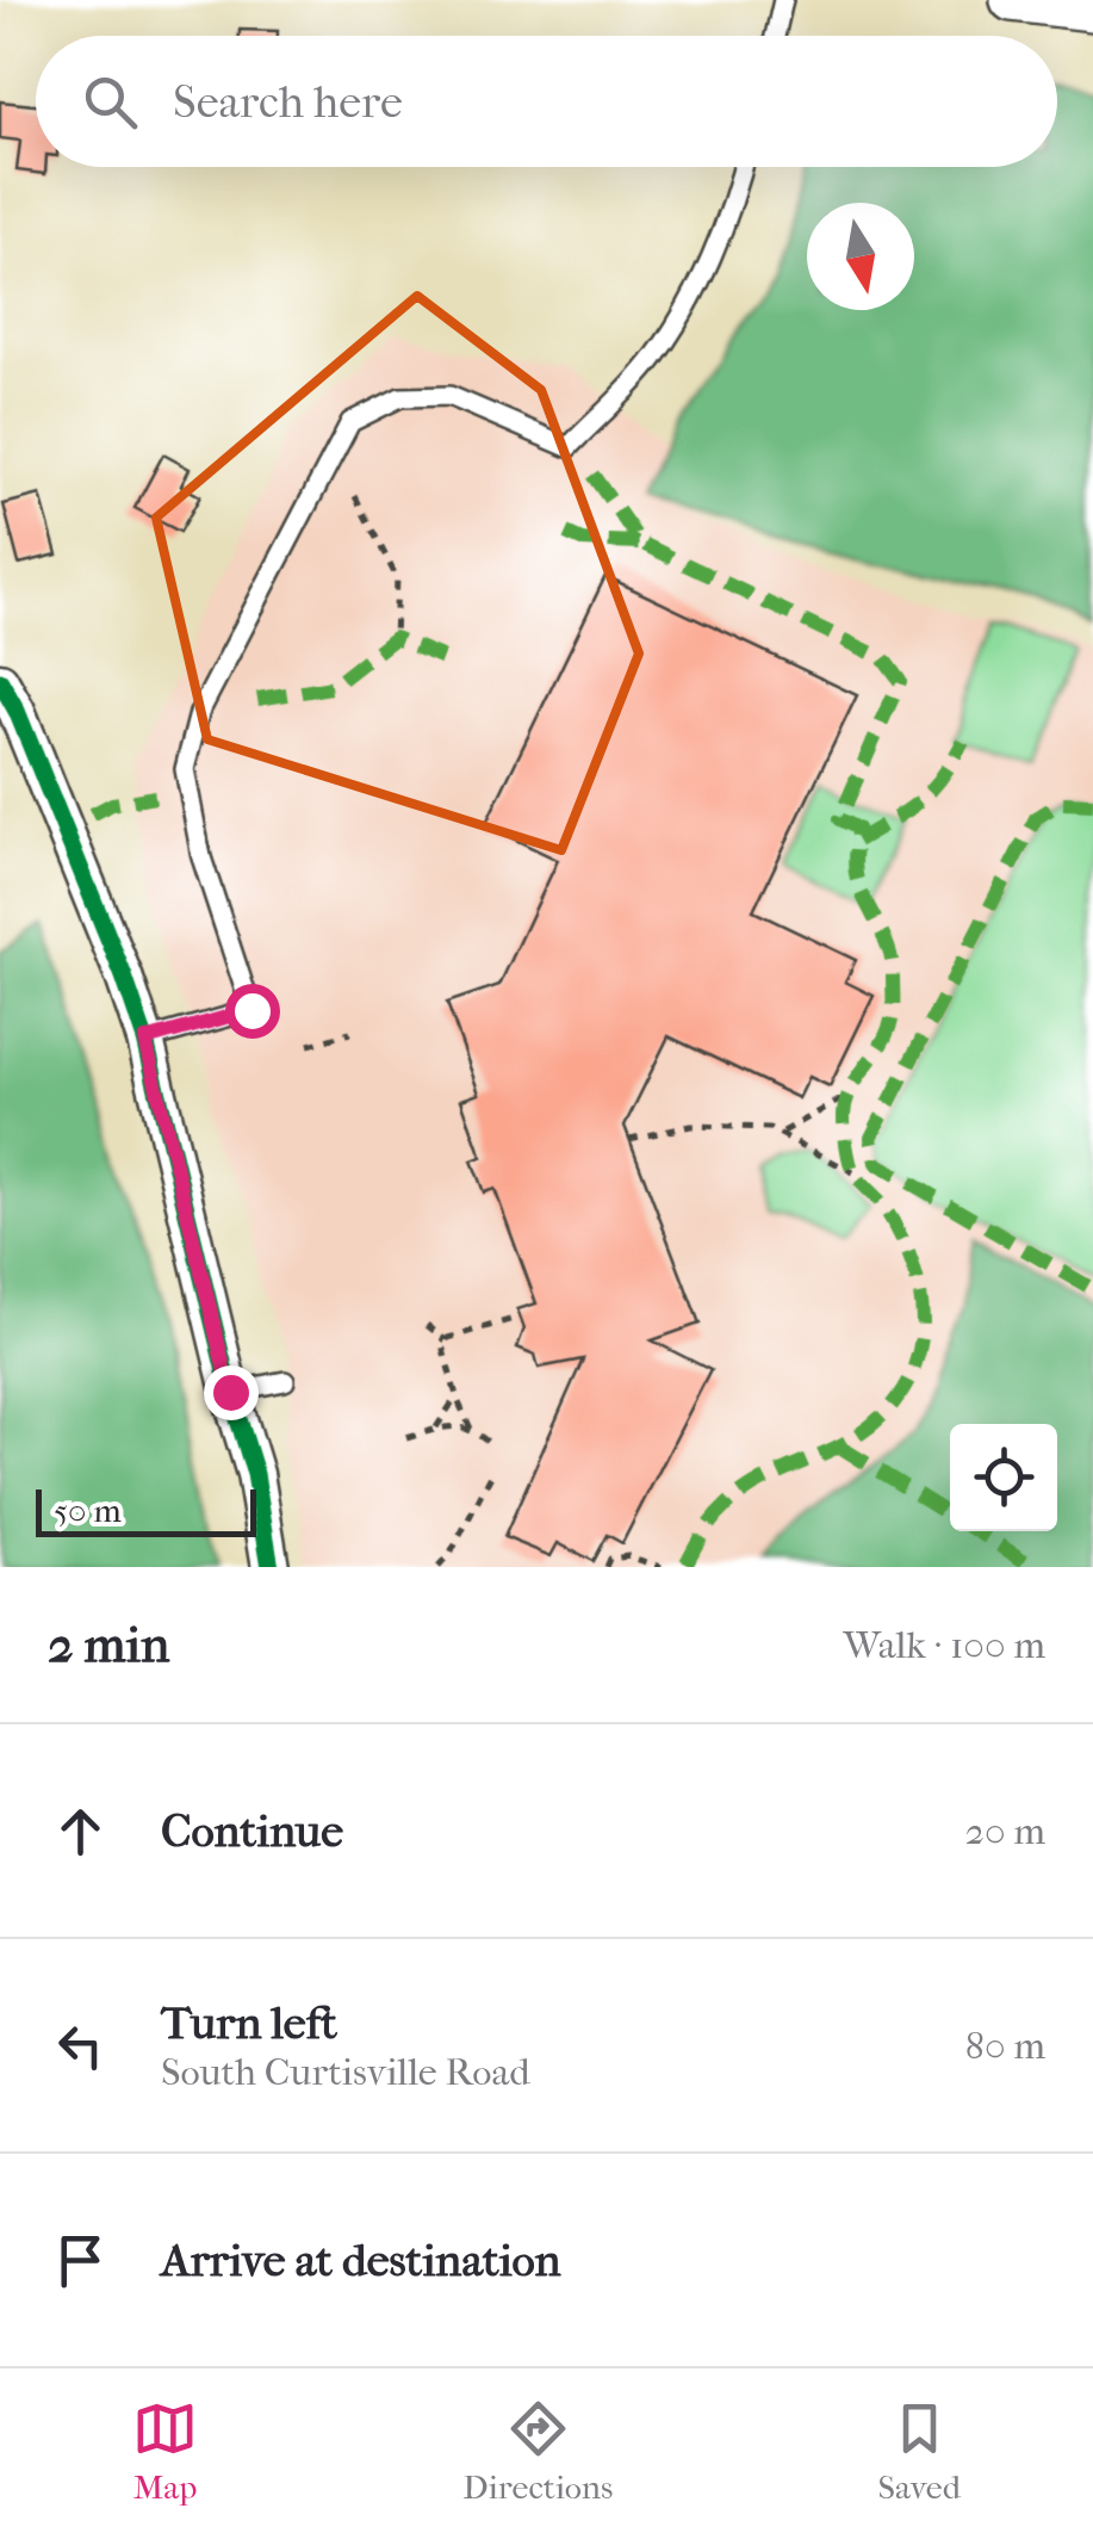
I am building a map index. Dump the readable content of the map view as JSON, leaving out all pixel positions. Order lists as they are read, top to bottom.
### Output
{
  "scale_bar": "50 m",
  "north": "bottom",
  "page": {
    "search": "Search here",
    "scale": "50 m",
    "heading": ["2 min", "Walk · 100 m"],
    "list": [
      ["Continue", "20 m"],
      ["Turn left", "South Curtisville Road", "80 m"],
      "Arrive at destination"
    ],
    "nav": ["Map", "Directions", "Saved"]
  }
}
